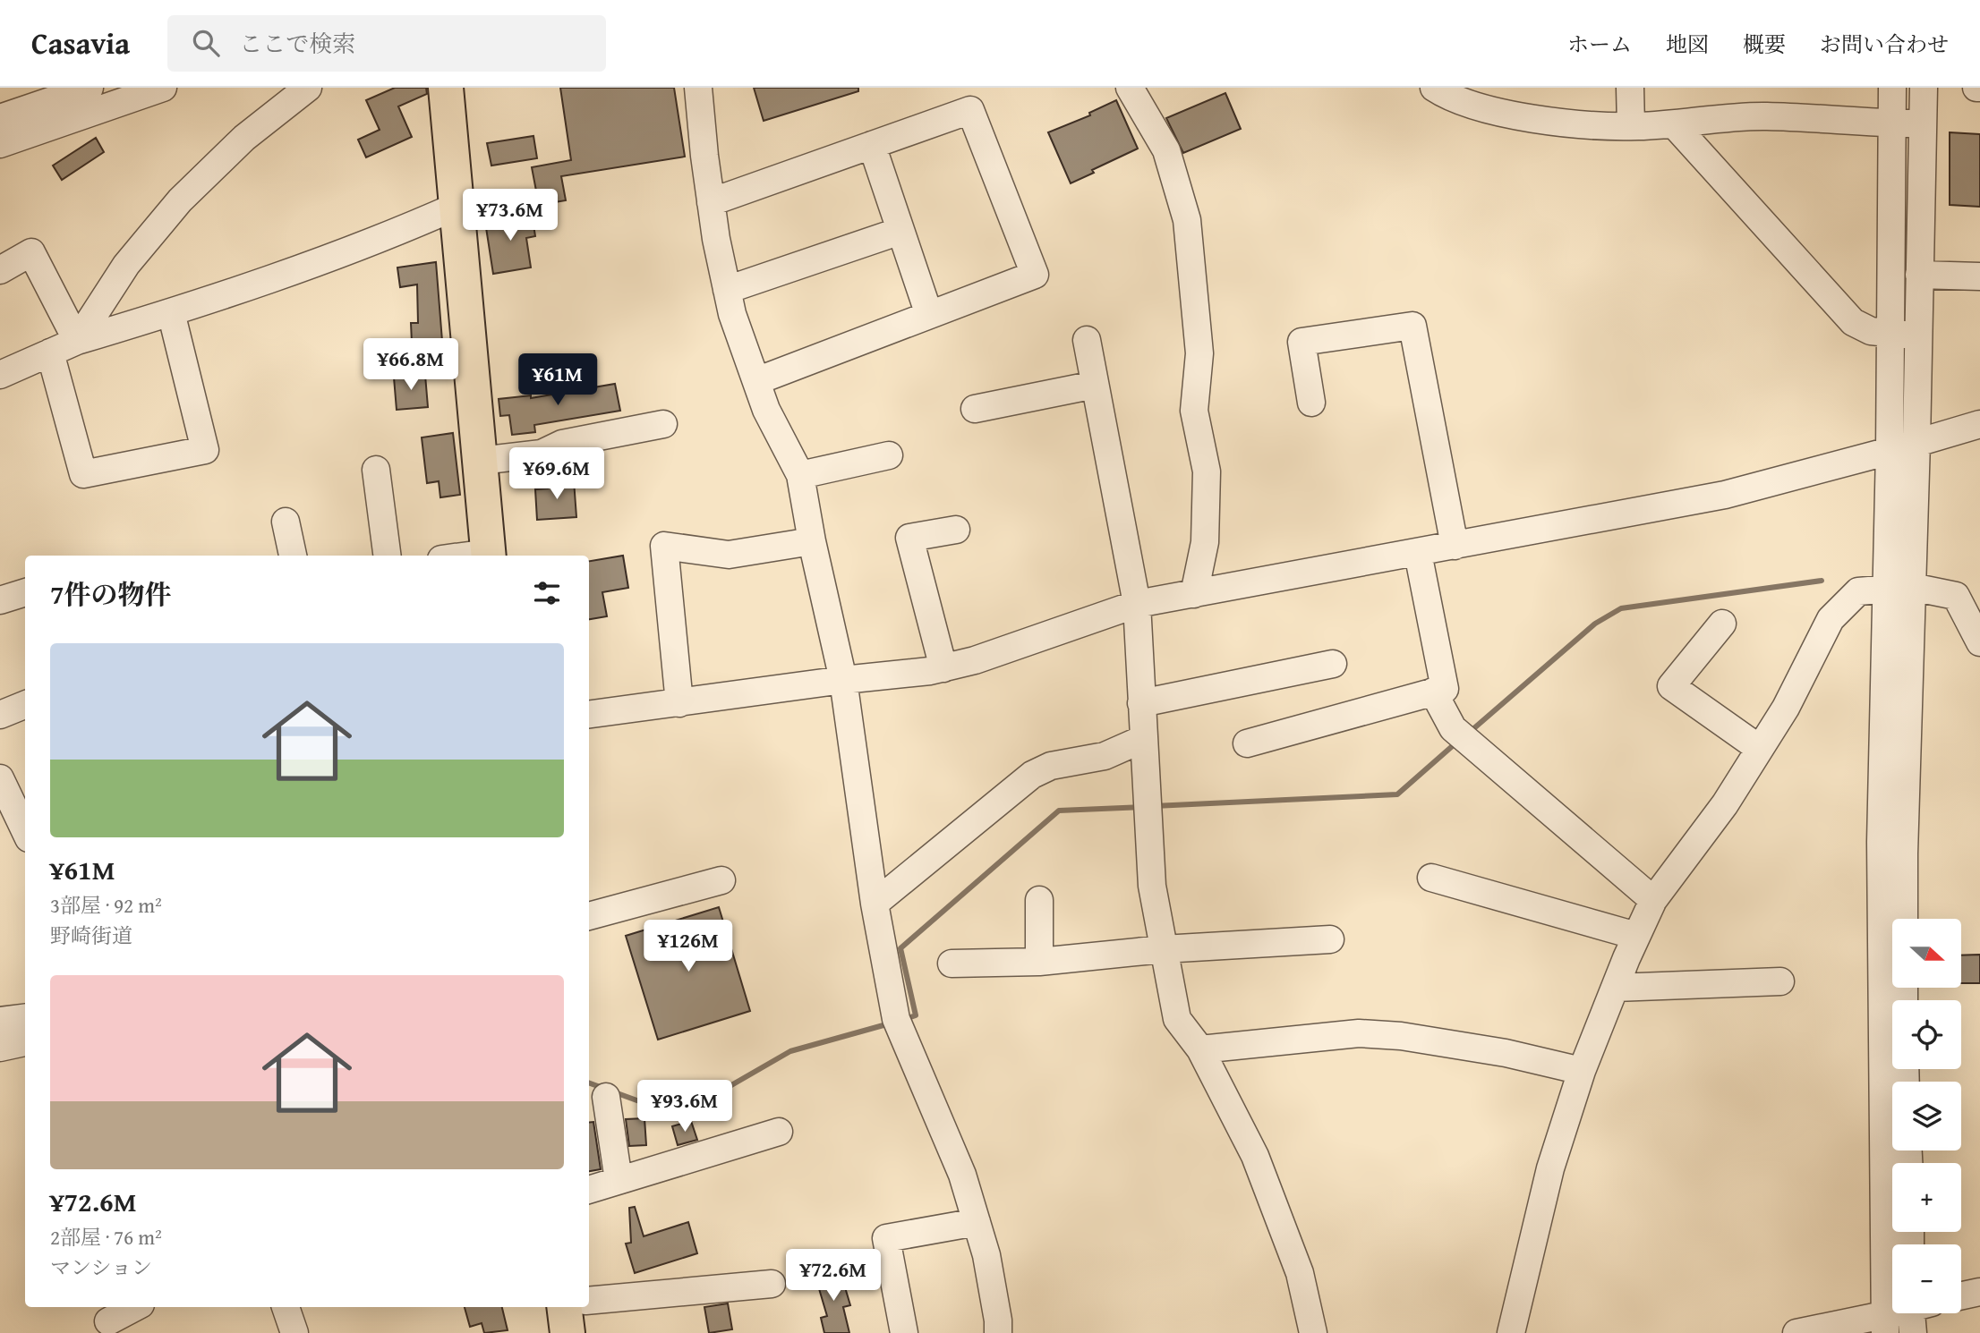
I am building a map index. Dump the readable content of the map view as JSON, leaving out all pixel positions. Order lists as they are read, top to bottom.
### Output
{
  "north": "right",
  "page": {
    "header": "Casavia",
    "search": "ここで検索",
    "nav": [
      "ホーム",
      "地図",
      "概要",
      "お問い合わせ"
    ],
    "price": [
      "¥73.6M",
      "¥66.8M",
      "¥61M",
      "¥69.6M",
      "¥126M",
      "¥93.6M",
      "¥72.6M"
    ],
    "heading": "7件の物件",
    "list": [
      {
        "name": "¥61M",
        "note": "3部屋 · 92 m² · 野崎街道"
      },
      {
        "name": "¥72.6M",
        "note": "2部屋 · 76 m² · マンション"
      }
    ],
    "map_buttons": ["+", "−"]
  }
}
